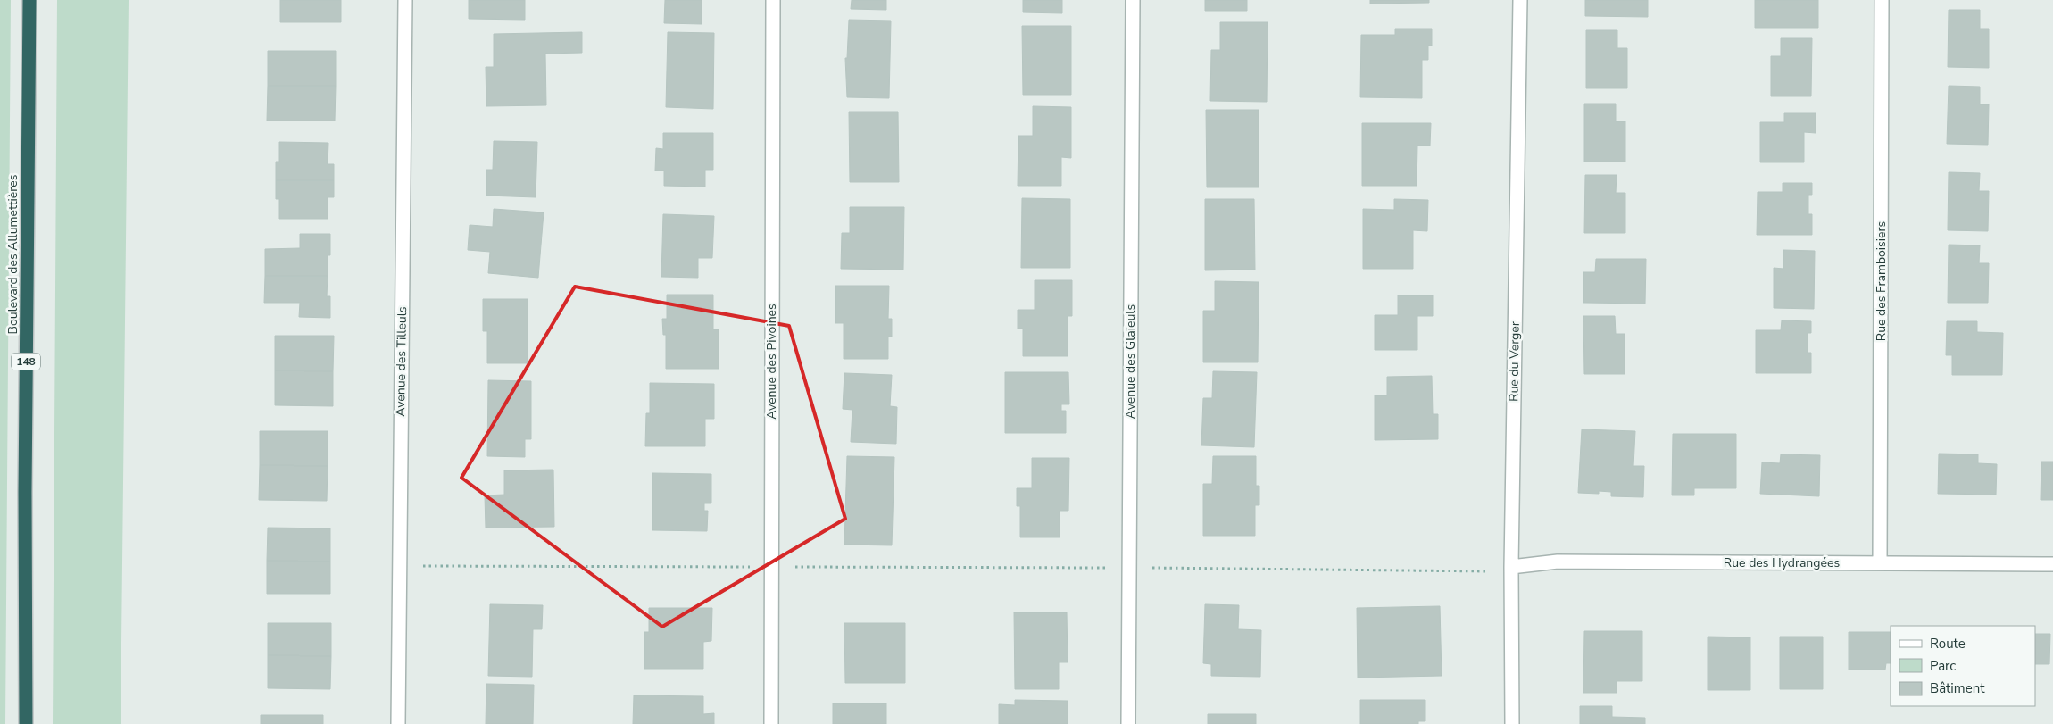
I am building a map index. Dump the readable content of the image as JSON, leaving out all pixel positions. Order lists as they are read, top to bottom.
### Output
{
  "streets": {
    "highway": ["Boulevard des Allumettières", "148"],
    "street": [
      "Rue des Framboisiers",
      "Avenue des Tilleuls",
      "Avenue des Pivoines",
      "Avenue des Glaïeuls",
      "Rue du Verger",
      "Rue des Hydrangées"
    ]
  },
  "crossings": [
    ["Rue des Framboisiers", "Rue des Hydrangées"],
    ["Rue du Verger", "Rue des Hydrangées"]
  ],
  "legend": ["Route", "Parc", "Bâtiment"]
}
